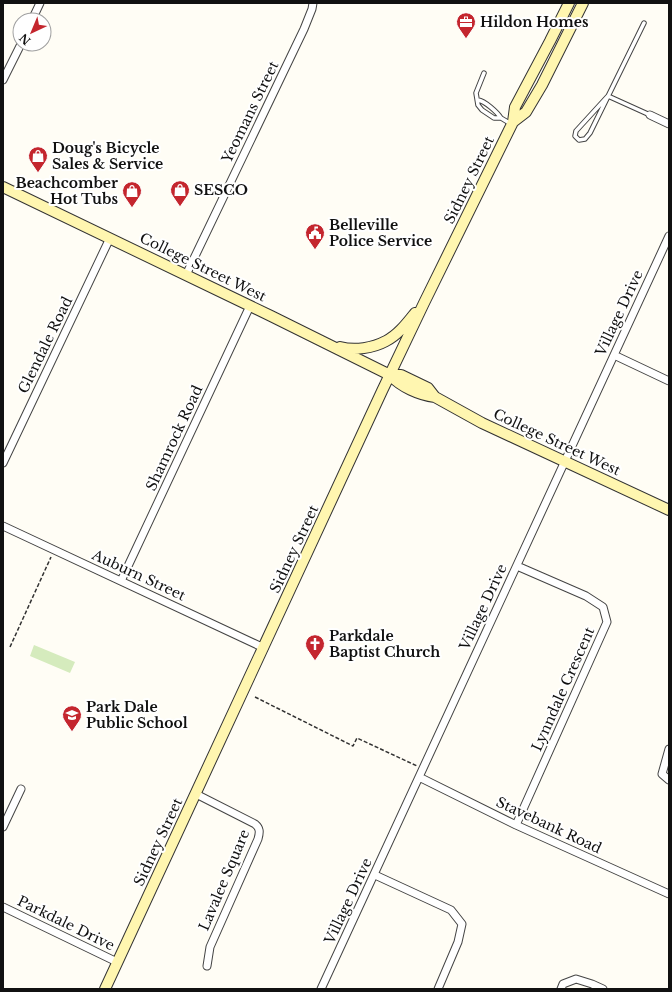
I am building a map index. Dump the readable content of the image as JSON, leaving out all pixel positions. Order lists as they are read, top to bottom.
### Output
{
  "streets": {
    "main road": ["Sidney Street", "College Street West"],
    "street": [
      "Yeomans Street",
      "Village Drive",
      "Glendale Road",
      "Shamrock Road",
      "Auburn Street",
      "Lynndale Crescent",
      "Stavebank Road",
      "Lavalee Square",
      "Parkdale Drive"
    ]
  },
  "crossings": [
    ["Yeomans Street", "College Street West"],
    ["Sidney Street", "College Street West"],
    ["Sidney Street", "Auburn Street"],
    ["Sidney Street", "Lavalee Square"],
    ["Sidney Street", "Parkdale Drive"],
    ["College Street West", "Village Drive"],
    ["College Street West", "Glendale Road"],
    ["College Street West", "Shamrock Road"],
    ["Village Drive", "Lynndale Crescent"],
    ["Village Drive", "Stavebank Road"],
    ["Shamrock Road", "Auburn Street"],
    ["Lynndale Crescent", "Stavebank Road"]
  ],
  "places": {
    "office": ["Hildon Homes"],
    "shop": ["Doug's Bicycle Sales & Service", "SESCO", "Beachcomber Hot Tubs"],
    "public building": ["Belleville Police Service"],
    "church": ["Parkdale Baptist Church"],
    "school or university": ["Park Dale Public School"]
  },
  "north": "bottom left"
}
